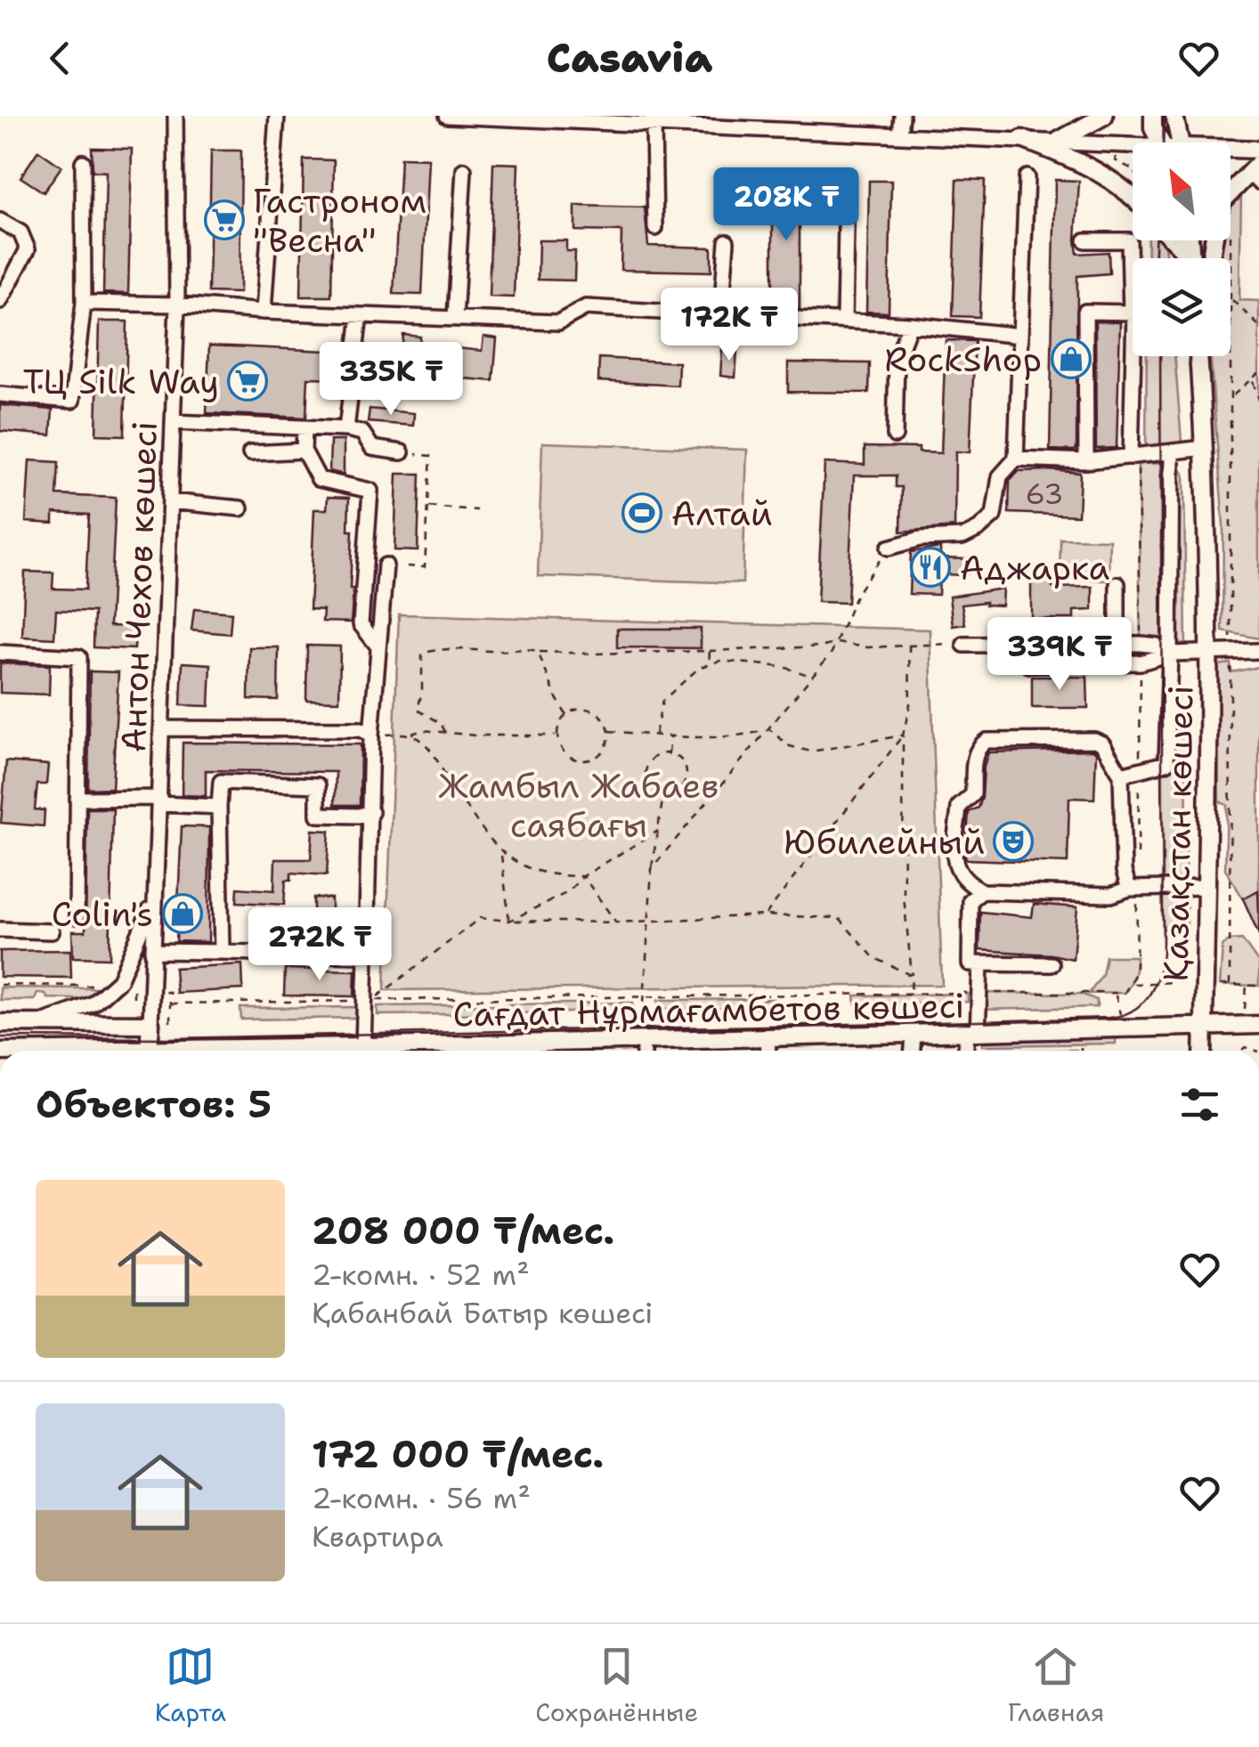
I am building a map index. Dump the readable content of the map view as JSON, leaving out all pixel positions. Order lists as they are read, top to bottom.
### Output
{
  "streets": {
    "main road": ["Антон Чехов көшесі", "Қазақстан көшесі", "Сағдат Нұрмағамбетов көшесі"]
  },
  "crossings": [
    ["Қазақстан көшесі", "Сағдат Нұрмағамбетов көшесі"]
  ],
  "parks": ["Жамбыл Жабаев саябағы"],
  "places": {
    "supermarket": ["Гастроном \"Весна\"", "ТЦ Silk Way"],
    "shop": ["RockShop", "Colin's"],
    "sports": ["Алтай"],
    "restaurant": ["Аджарка"],
    "theatre": ["Юбилейный"]
  },
  "house_numbers": ["63"],
  "north": "top left",
  "page": {
    "header": "Casavia",
    "price": [
      "208K ₸",
      "172K ₸",
      "335K ₸",
      "339K ₸",
      "272K ₸"
    ],
    "heading": "Объектов: 5",
    "list": [
      {
        "name": "208 000 ₸/мес.",
        "note": "2-комн. · 52 m² · Қабанбай Батыр көшесі"
      },
      {
        "name": "172 000 ₸/мес.",
        "note": "2-комн. · 56 m² · Квартира"
      }
    ],
    "tabs": ["Карта", "Сохранённые", "Главная"]
  }
}
